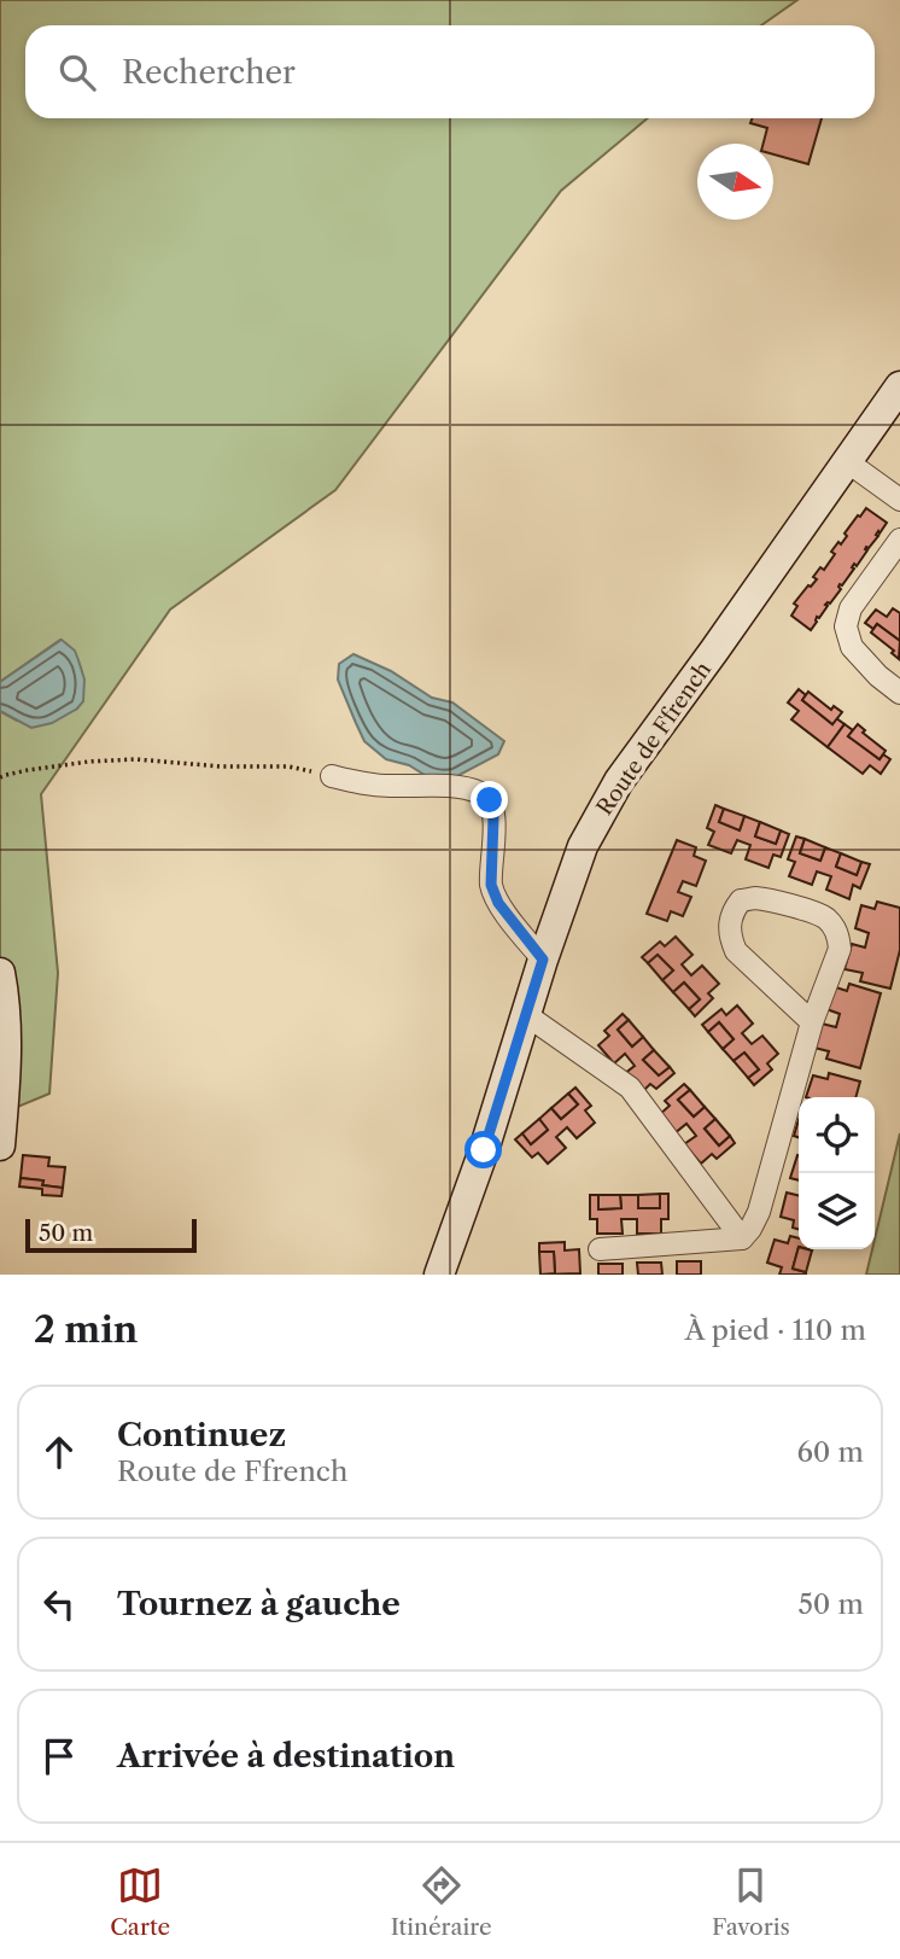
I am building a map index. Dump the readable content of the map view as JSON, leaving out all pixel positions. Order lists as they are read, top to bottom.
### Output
{
  "streets": {
    "main road": ["Route de Ffrench"]
  },
  "scale_bar": "50 m",
  "north": "right",
  "page": {
    "search": "Rechercher",
    "scale": "50 m",
    "heading": ["2 min", "À pied · 110 m"],
    "list": [
      ["Continuez", "Route de Ffrench", "60 m"],
      ["Tournez à gauche", "50 m"],
      "Arrivée à destination"
    ],
    "nav": ["Carte", "Itinéraire", "Favoris"]
  }
}
